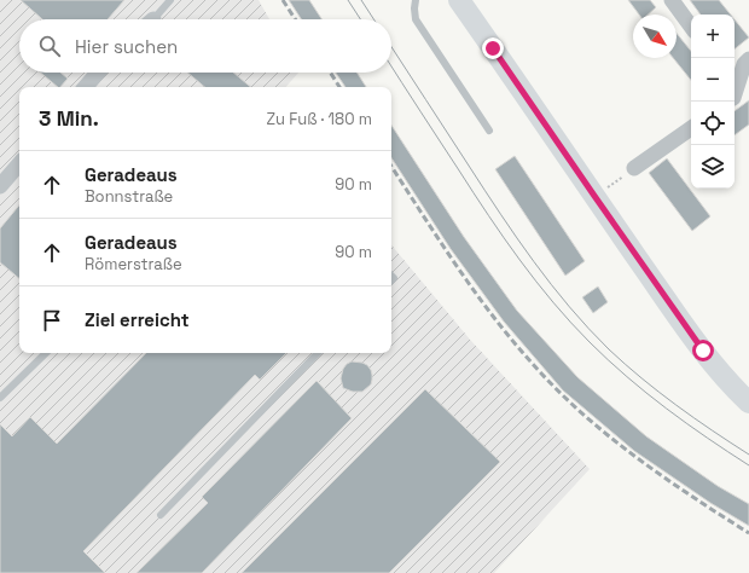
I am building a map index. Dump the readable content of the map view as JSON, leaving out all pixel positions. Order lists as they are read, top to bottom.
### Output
{
  "north": "bottom right",
  "page": {
    "map_buttons": ["+", "−"],
    "search": "Hier suchen",
    "heading": ["3 Min.", "Zu Fuß · 180 m"],
    "list": [
      ["Geradeaus", "Bonnstraße", "90 m"],
      ["Geradeaus", "Römerstraße", "90 m"],
      "Ziel erreicht"
    ]
  }
}
